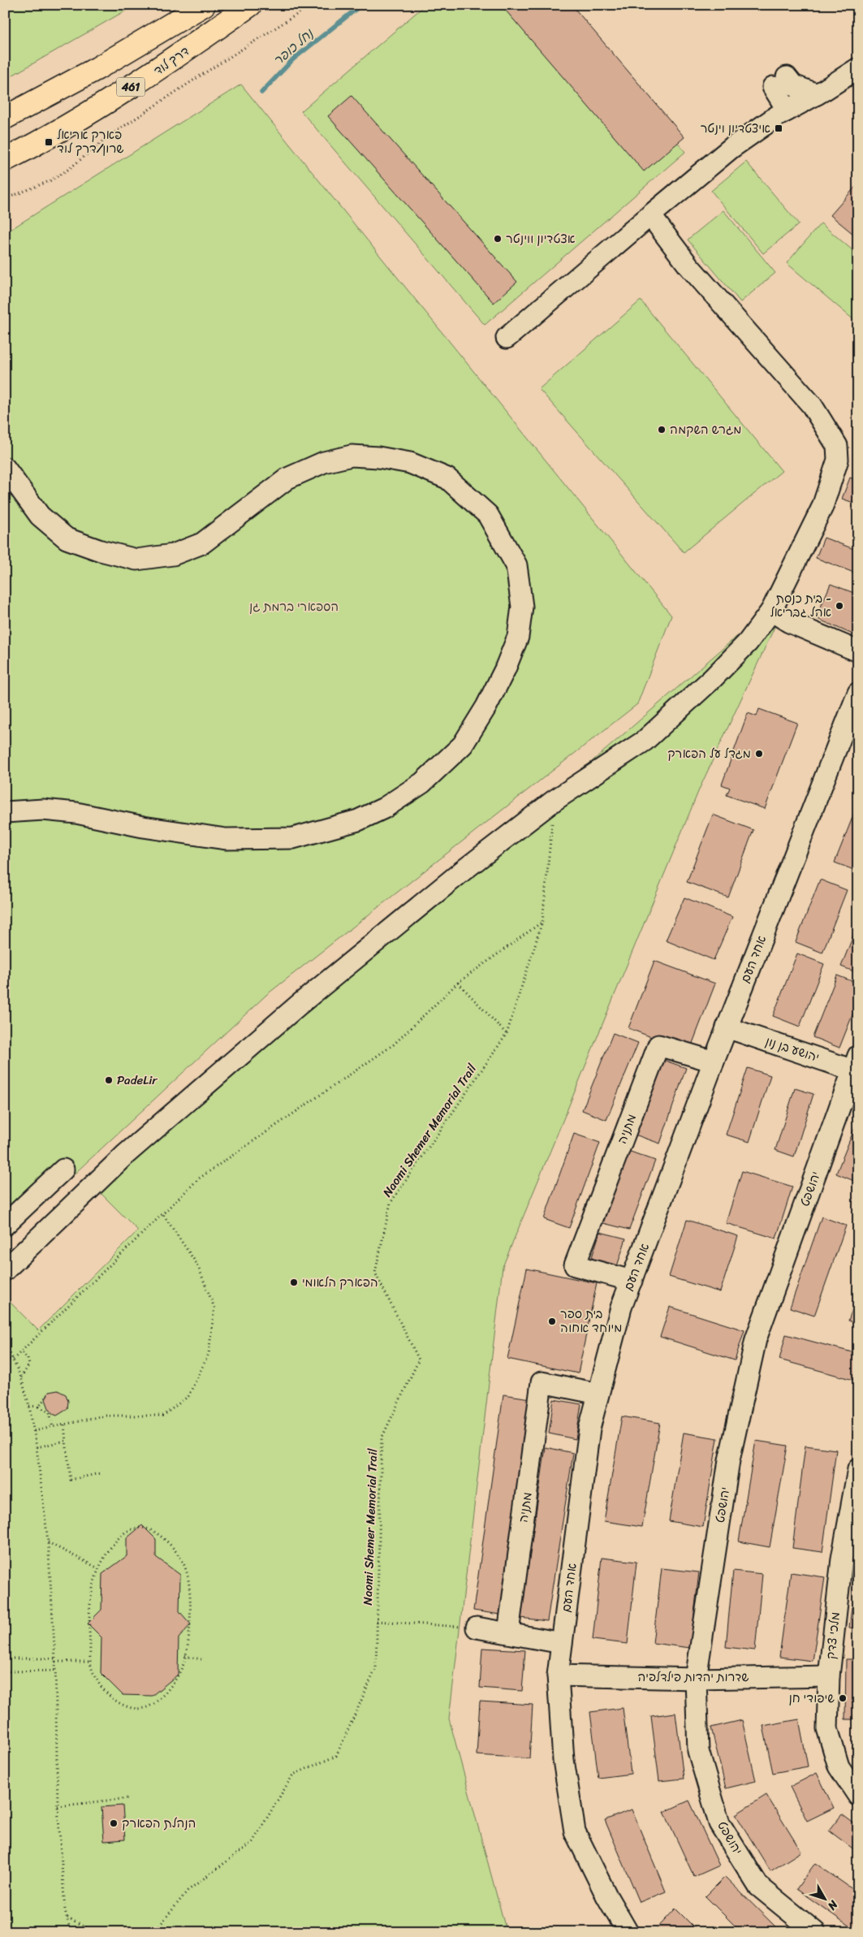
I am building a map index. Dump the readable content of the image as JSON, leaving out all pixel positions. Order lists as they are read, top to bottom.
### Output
{
  "streets": {
    "main road": ["דרך לוד", "461"],
    "street": [
      "אחד העם",
      "יהושע בן נון",
      "מתניה",
      "יהושפט",
      "מלכי צדק",
      "שדרות יהדות פילדלפיה"
    ],
    "path": ["Naomi Shemer Memorial Trail"]
  },
  "crossings": [
    ["אחד העם", "יהושע בן נון"],
    ["אחד העם", "מתניה"],
    ["אחד העם", "שדרות יהדות פילדלפיה"],
    ["יהושע בן נון", "יהושפט"],
    ["יהושפט", "שדרות יהדות פילדלפיה"],
    ["מלכי צדק", "שדרות יהדות פילדלפיה"]
  ],
  "water": ["נחל כופר"],
  "parks": ["הספארי ברמת גן"],
  "places": {
    "transit": ["איצטדיון וינטר", "פארק אריאל שרון/דרך לוד"],
    "other": [
      "אצטדיון ווינטר",
      "מגרש השקמה",
      "בית כנסת - אהל גבריאל",
      "מגדל על הפארק",
      "PadeLir",
      "הפארק הלאומי",
      "בית ספר מיוחד אחוה",
      "שיפודי חן",
      "הנהלת הפארק"
    ]
  },
  "north": "bottom right"
}
